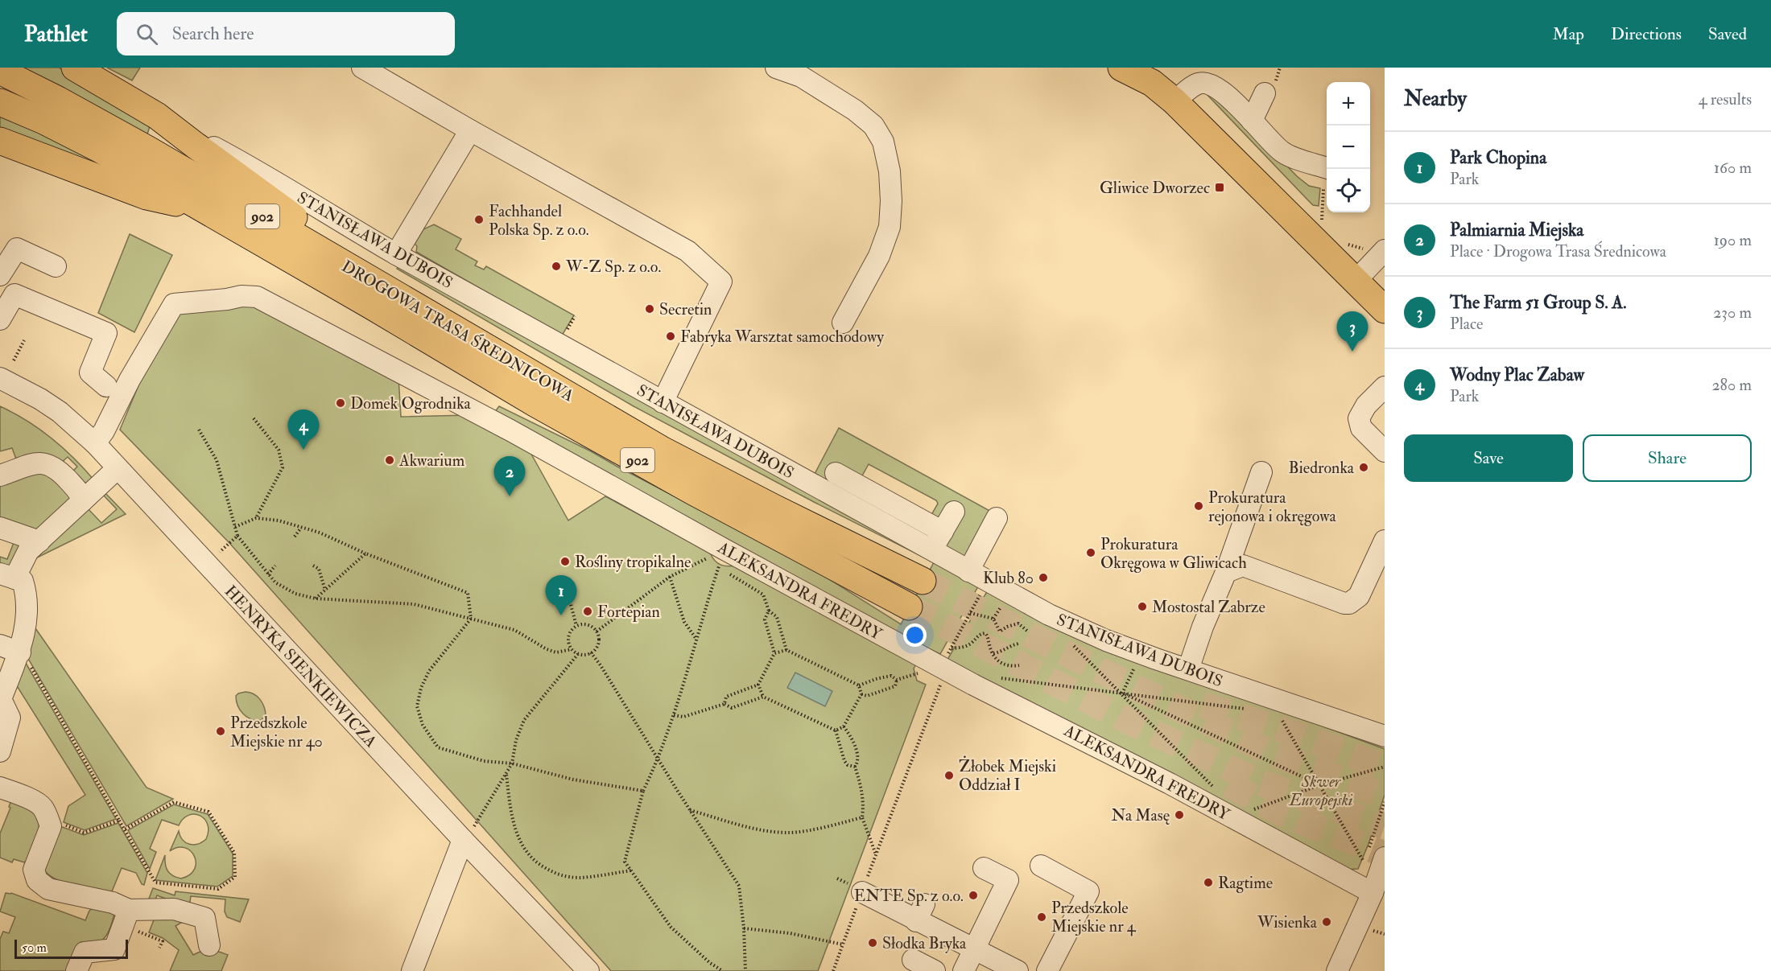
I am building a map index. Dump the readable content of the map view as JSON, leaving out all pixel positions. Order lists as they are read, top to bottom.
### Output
{
  "streets": {
    "main road": ["902", "STANISŁAWA DUBOIS", "DROGOWA TRASA ŚREDNICOWA"],
    "street": ["ALEKSANDRA FREDRY", "HENRYKA SIENKIEWICZA"]
  },
  "crossings": [
    ["ALEKSANDRA FREDRY", "HENRYKA SIENKIEWICZA"]
  ],
  "parks": ["Skwer Europejski"],
  "places": {
    "transit": ["Gliwice Dworzec"],
    "other": [
      "Fachhandel Polska Sp. z o.o.",
      "W-Z Sp. z o.o.",
      "Secretin",
      "Fabryka Warsztat samochodowy",
      "Domek Ogrodnika",
      "Akwarium",
      "Biedronka",
      "Prokuratura rejonowa i okręgowa",
      "Prokuratura Okręgowa w Gliwicach",
      "Rośliny tropikalne",
      "Klub 80",
      "Mostostal Zabrze",
      "Fortepian",
      "Przedszkole Miejskie nr 40",
      "Żłobek Miejski Oddział I",
      "Na Masę",
      "Ragtime",
      "ENTE Sp. z o.o.",
      "Przedszkole Miejskie nr 4",
      "Wisienka",
      "Słodka Bryka"
    ]
  },
  "scale_bar": "50 m",
  "page": {
    "header": "Pathlet",
    "search": "Search here",
    "nav": ["Map", "Directions", "Saved"],
    "heading": ["Nearby", "4 results"],
    "map_buttons": ["+", "−"],
    "list": [
      {
        "mark": "1",
        "name": "Park Chopina",
        "note": "Park",
        "value": "160 m"
      },
      {
        "mark": "2",
        "name": "Palmiarnia Miejska",
        "note": "Place · Drogowa Trasa Średnicowa",
        "value": "190 m"
      },
      {
        "mark": "3",
        "name": "The Farm 51 Group S. A.",
        "note": "Place",
        "value": "230 m"
      },
      {
        "mark": "4",
        "name": "Wodny Plac Zabaw",
        "note": "Park",
        "value": "280 m"
      }
    ],
    "pins": [
      "3",
      "4",
      "2",
      "1"
    ],
    "buttons": ["Save", "Share"],
    "scale": "50 m"
  }
}
